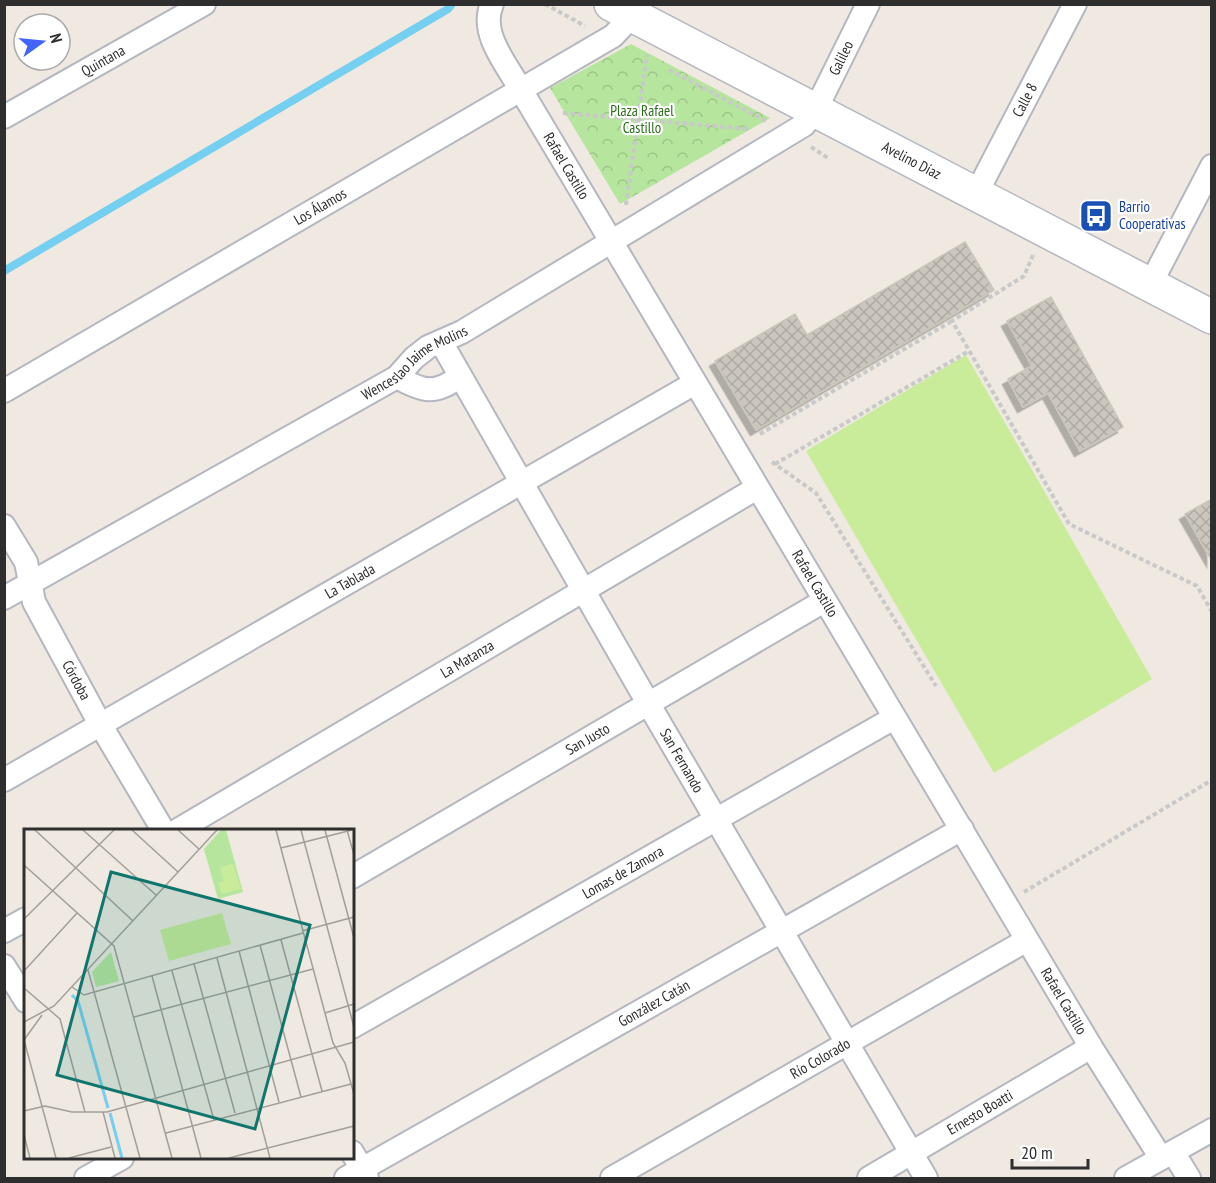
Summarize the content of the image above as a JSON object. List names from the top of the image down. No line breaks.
{"streets":{"street":["Galileo","Quintana","Calle 8","Avelino Díaz","Rafael Castillo","Los Álamos","Wenceslao Jaime Molins","La Tablada","La Matanza","Córdoba","San Justo","San Fernando","Lomas de Zamora","González Catán","Río Colorado","Ernesto Boatti"]},"crossings":[["Galileo","Avelino Díaz"],["Galileo","Wenceslao Jaime Molins"],["Calle 8","Avelino Díaz"],["Avelino Díaz","Los Álamos"],["Avelino Díaz","Wenceslao Jaime Molins"],["Rafael Castillo","Los Álamos"],["Rafael Castillo","Wenceslao Jaime Molins"],["Rafael Castillo","La Tablada"],["Rafael Castillo","La Matanza"],["Rafael Castillo","San Justo"],["Rafael Castillo","Lomas de Zamora"],["Rafael Castillo","González Catán"],["Rafael Castillo","Río Colorado"],["Rafael Castillo","Ernesto Boatti"],["Wenceslao Jaime Molins","Córdoba"],["Wenceslao Jaime Molins","San Fernando"],["La Tablada","Córdoba"],["La Tablada","San Fernando"],["La Matanza","San Fernando"],["San Justo","San Fernando"],["San Fernando","Lomas de Zamora"],["San Fernando","González Catán"],["San Fernando","Río Colorado"],["San Fernando","Ernesto Boatti"]],"parks":["Plaza Rafael Castillo"],"places":{"bus stop":["Barrio Cooperativas"]},"scale_bar":"20 m","north":"right"}
